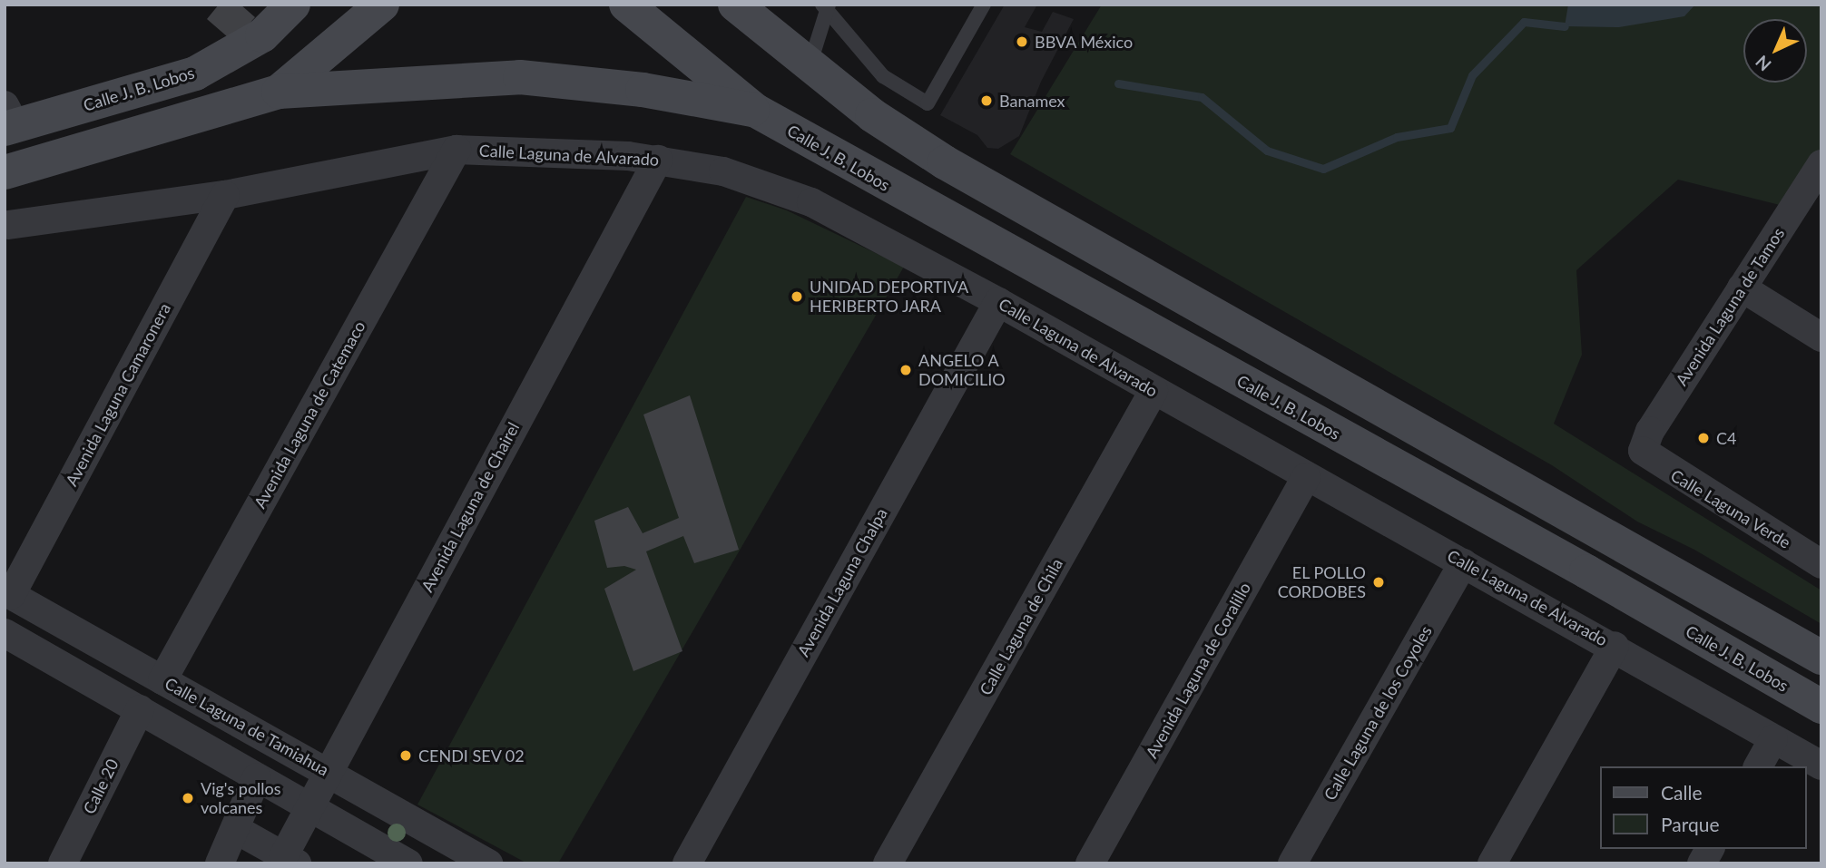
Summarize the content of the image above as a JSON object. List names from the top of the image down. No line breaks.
{"streets":{"main road":["Calle J. B. Lobos"],"street":["Calle Laguna de Alvarado","Avenida Laguna de Tamos","Avenida Laguna Camaronera","Avenida Laguna de Catemaco","Avenida Laguna de Chairel","Calle Laguna Verde","Avenida Laguna Chalpa","Calle Laguna de Chila","Avenida Laguna de Coralillo","Calle Laguna de los Coyoles","Calle Laguna de Tamiahua","Calle 20"]},"crossings":[["Calle Laguna de Alvarado","Avenida Laguna Camaronera"],["Calle Laguna de Alvarado","Avenida Laguna de Catemaco"],["Calle Laguna de Alvarado","Avenida Laguna de Chairel"],["Calle Laguna de Alvarado","Avenida Laguna Chalpa"],["Calle Laguna de Alvarado","Calle Laguna de Chila"],["Calle Laguna de Alvarado","Avenida Laguna de Coralillo"],["Calle Laguna de Alvarado","Calle Laguna de los Coyoles"],["Avenida Laguna de Tamos","Calle Laguna Verde"],["Avenida Laguna Camaronera","Calle Laguna de Tamiahua"],["Avenida Laguna de Catemaco","Calle Laguna de Tamiahua"],["Avenida Laguna de Chairel","Calle Laguna de Tamiahua"]],"places":["BBVA México","Banamex","UNIDAD DEPORTIVA HERIBERTO JARA","ANGELO A DOMICILIO","C4","EL POLLO CORDOBES","CENDI SEV 02","Vig's pollos volcanes"],"legend":["Calle","Parque"],"north":"bottom left"}
